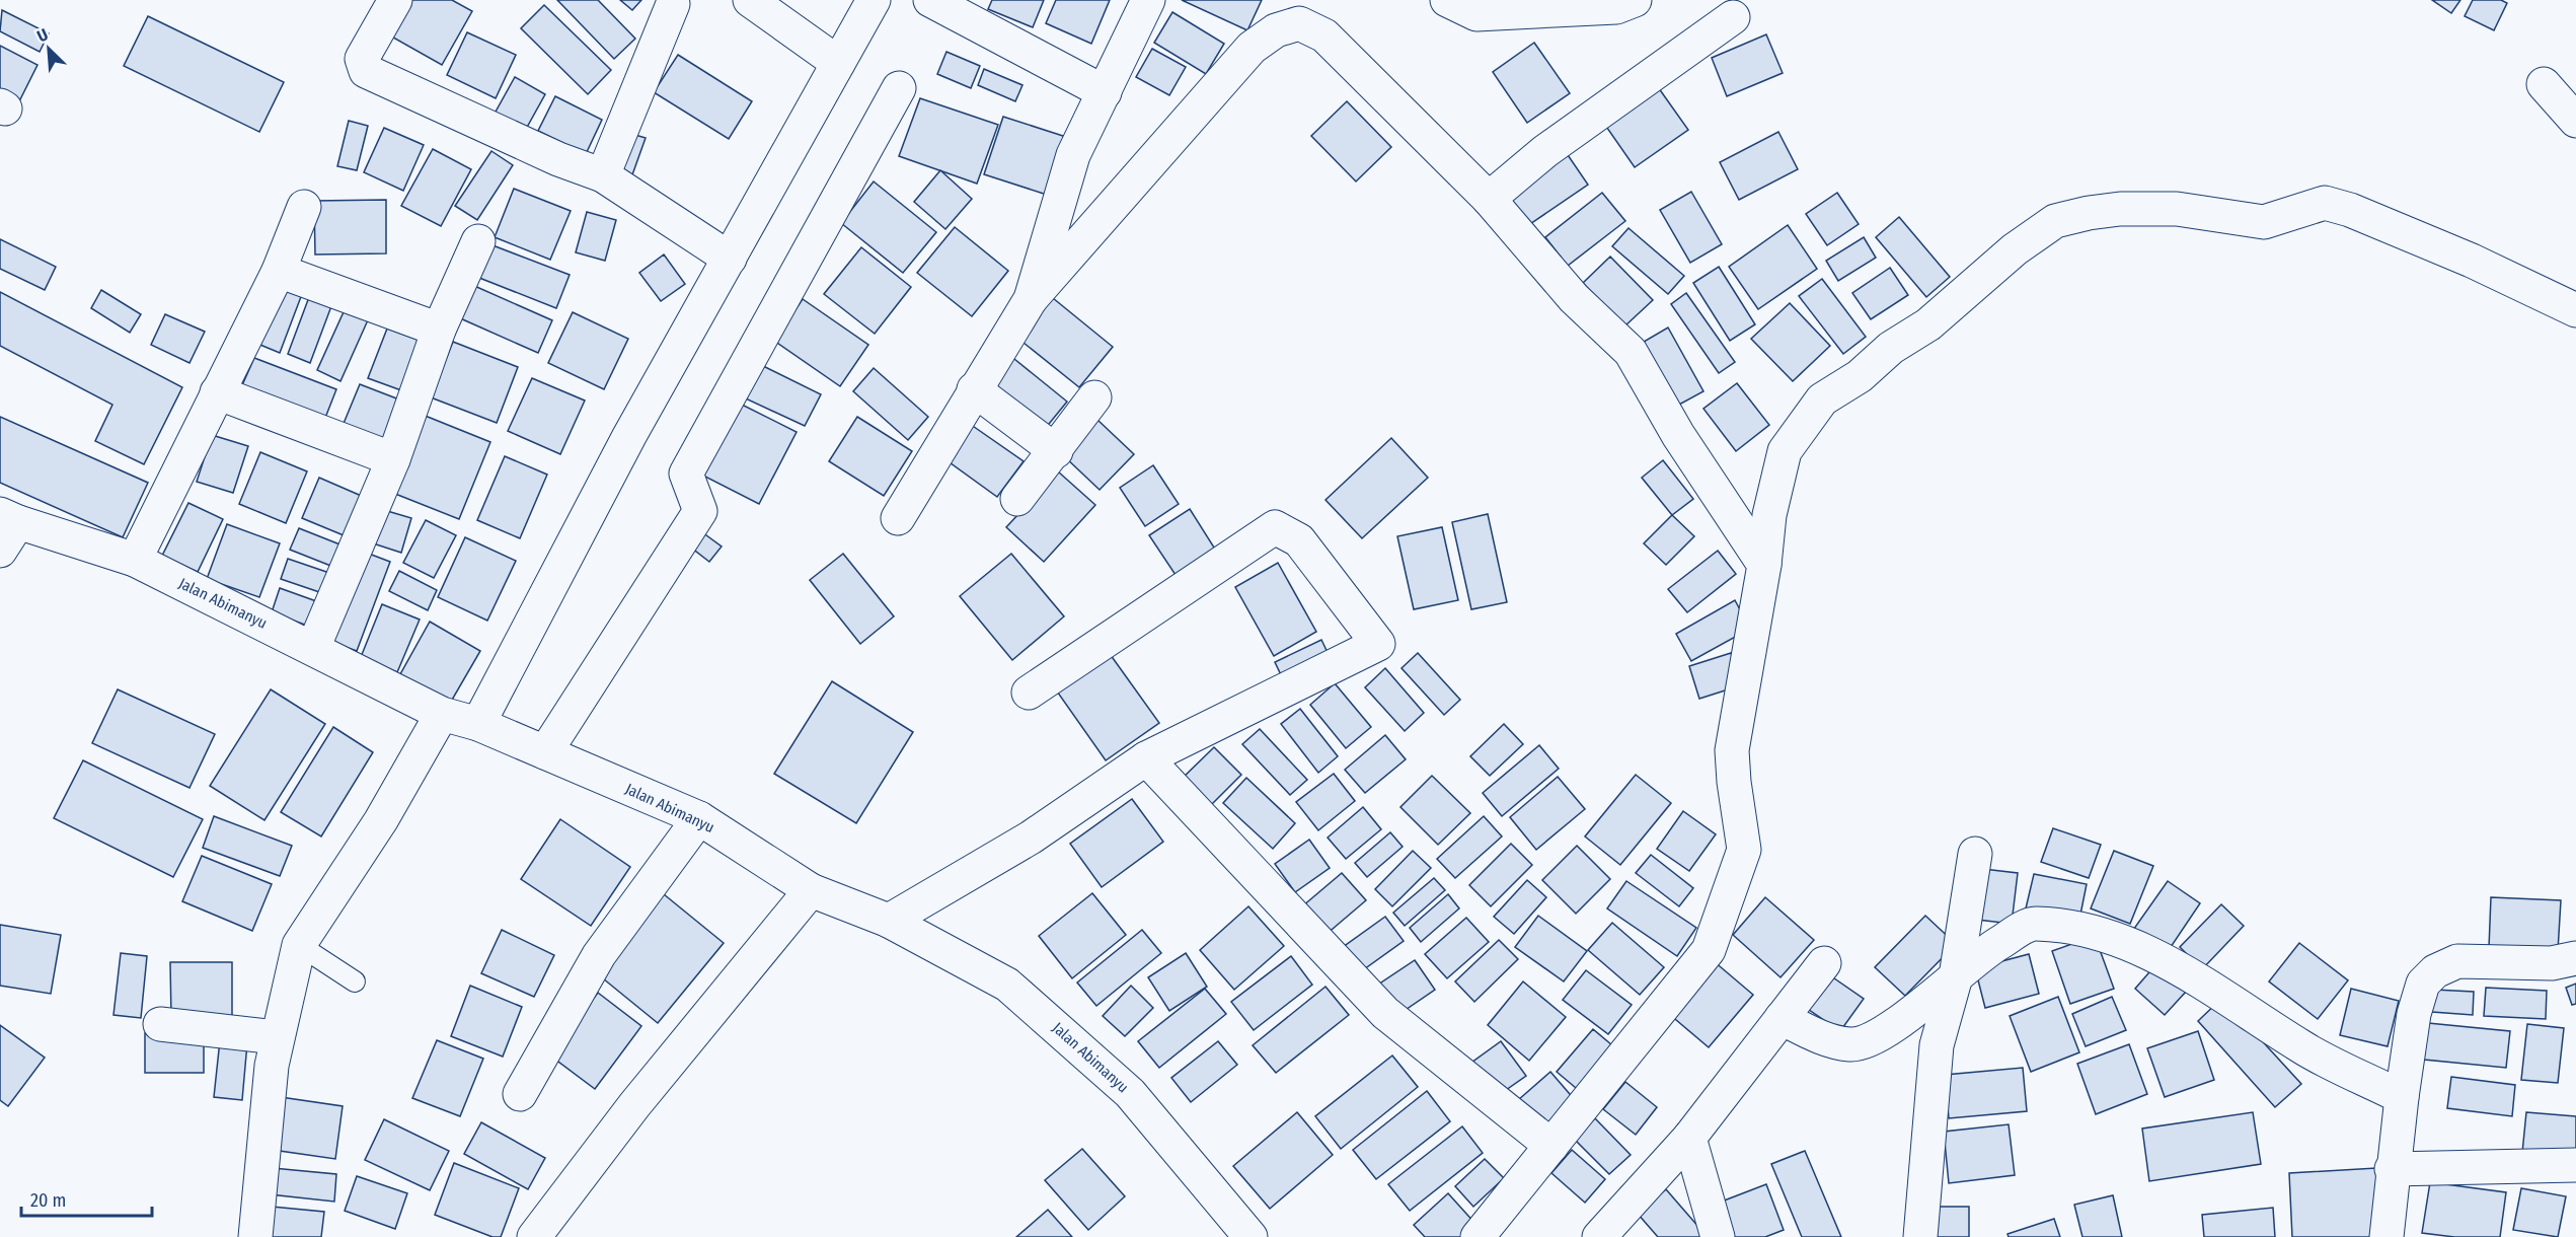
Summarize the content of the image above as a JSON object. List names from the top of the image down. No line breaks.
{"streets":{"street":["Jalan Abimanyu"]},"scale_bar":"20 m","north":"top left"}
